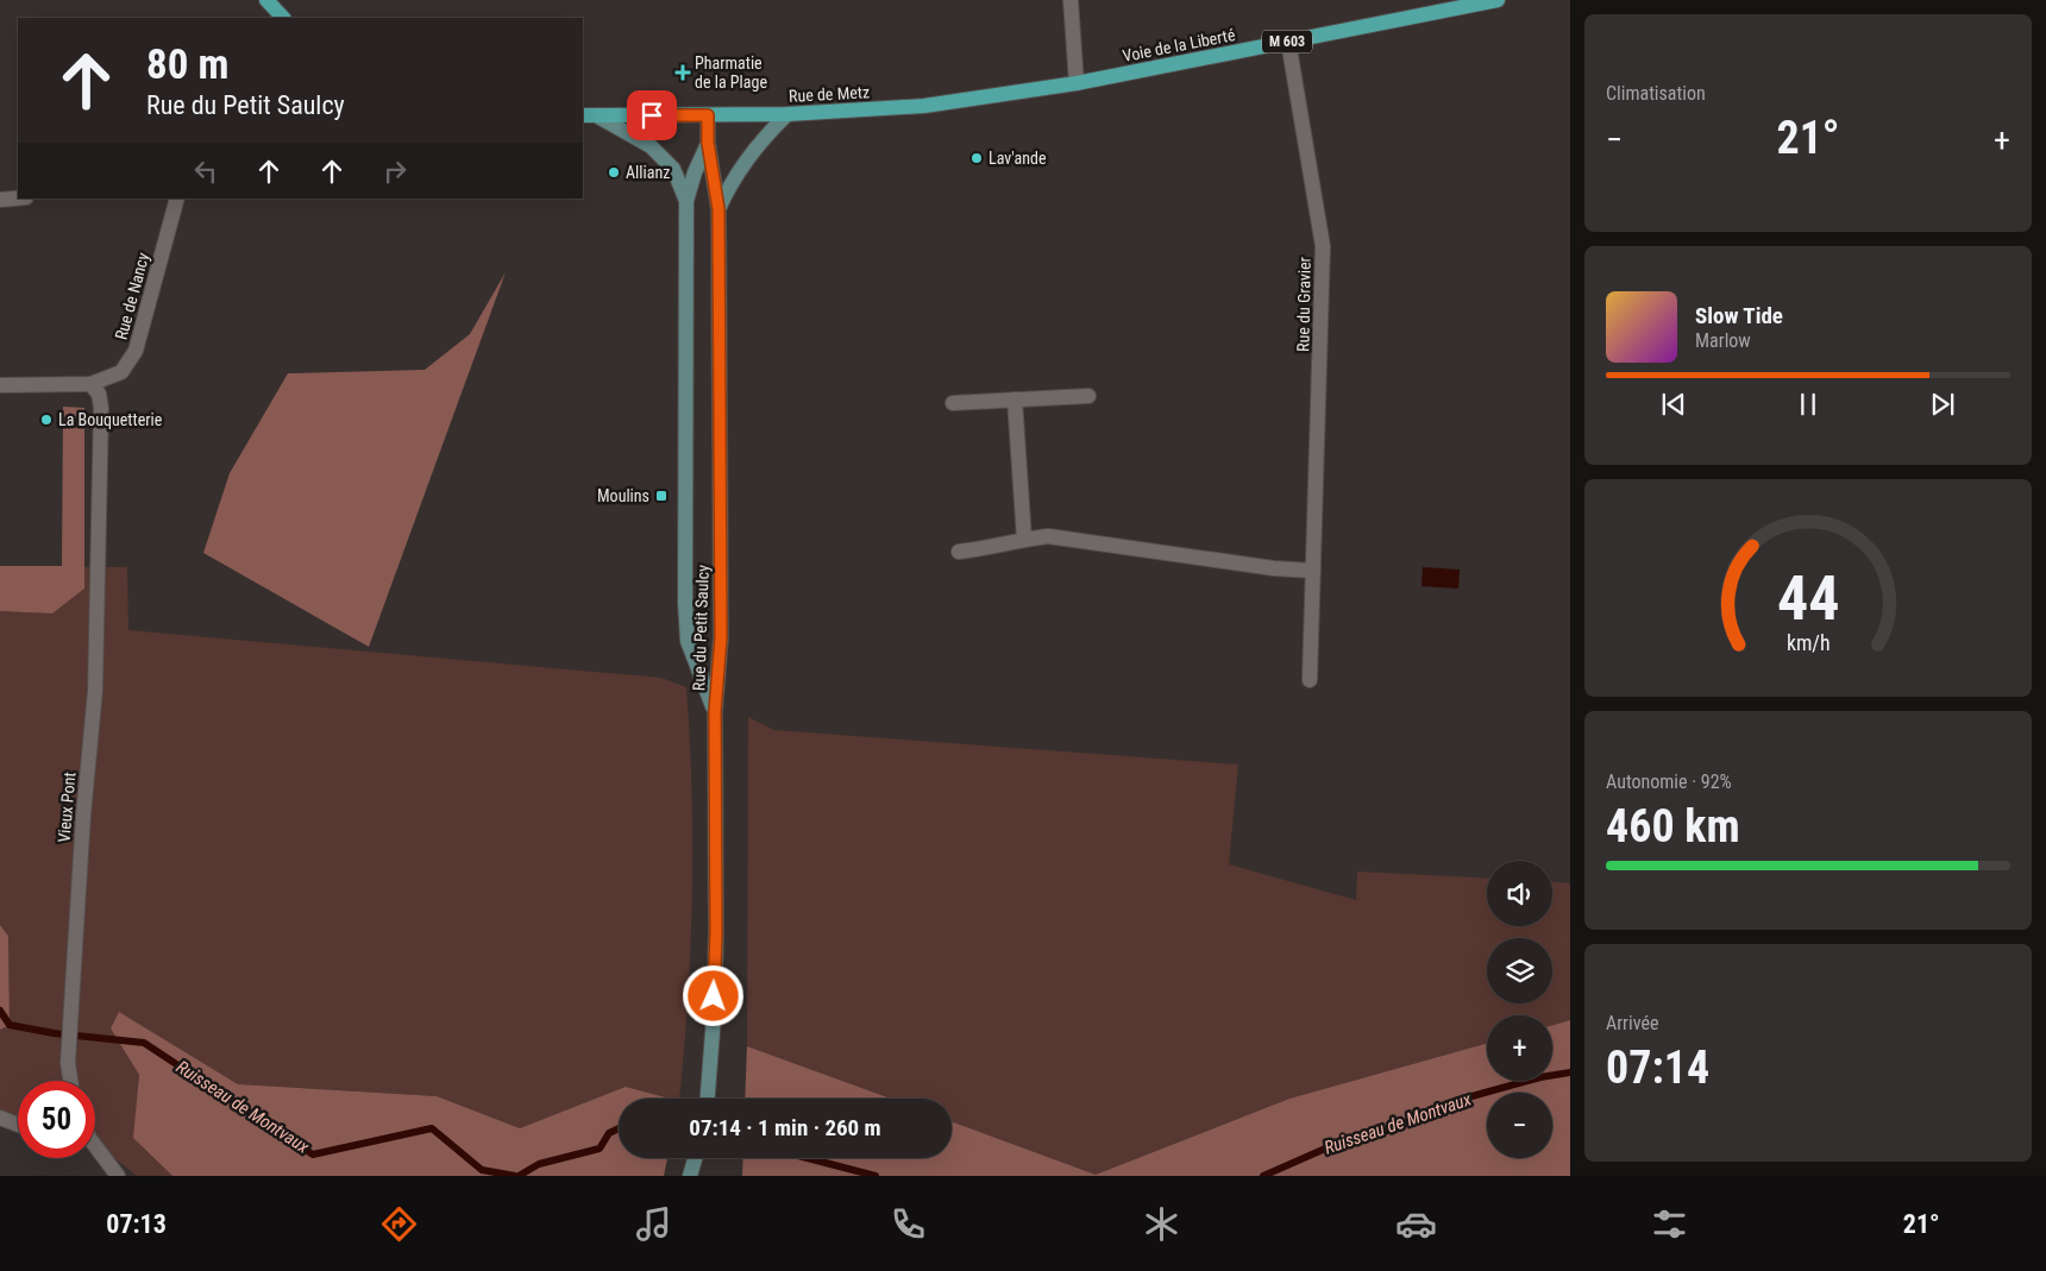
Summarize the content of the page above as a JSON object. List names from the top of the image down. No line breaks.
{"streets":{"main road":["M 603","Voie de la Liberté","Rue de Metz","Rue du Petit Saulcy"],"street":["Rue de Nancy","Rue du Gravier","Vieux Pont"]},"crossings":[["Voie de la Liberté","Rue de Metz"],["Voie de la Liberté","Rue du Gravier"],["Rue de Metz","Rue du Petit Saulcy"],["Rue de Nancy","Vieux Pont"]],"water":["Ruisseau de Montvaux"],"places":{"health":["Pharmatie de la Plage"],"other":["Lav'ande","Allianz","La Bouquetterie"],"transit":["Moulins"]},"page":{"tile":["Climatisation",["Autonomie · 92%","460 km"],["Arrivée","07:14"]],"turn":["80 m","Rue du Petit Saulcy"],"heat":["−","21°","+"],"song":["Slow Tide","Marlow"],"map_buttons":["+","−"],"limit":"50","trip":"07:14 · 1 min · 260 m","tabs":["07:13","21°"],"gauge":["44","km/h"]}}
